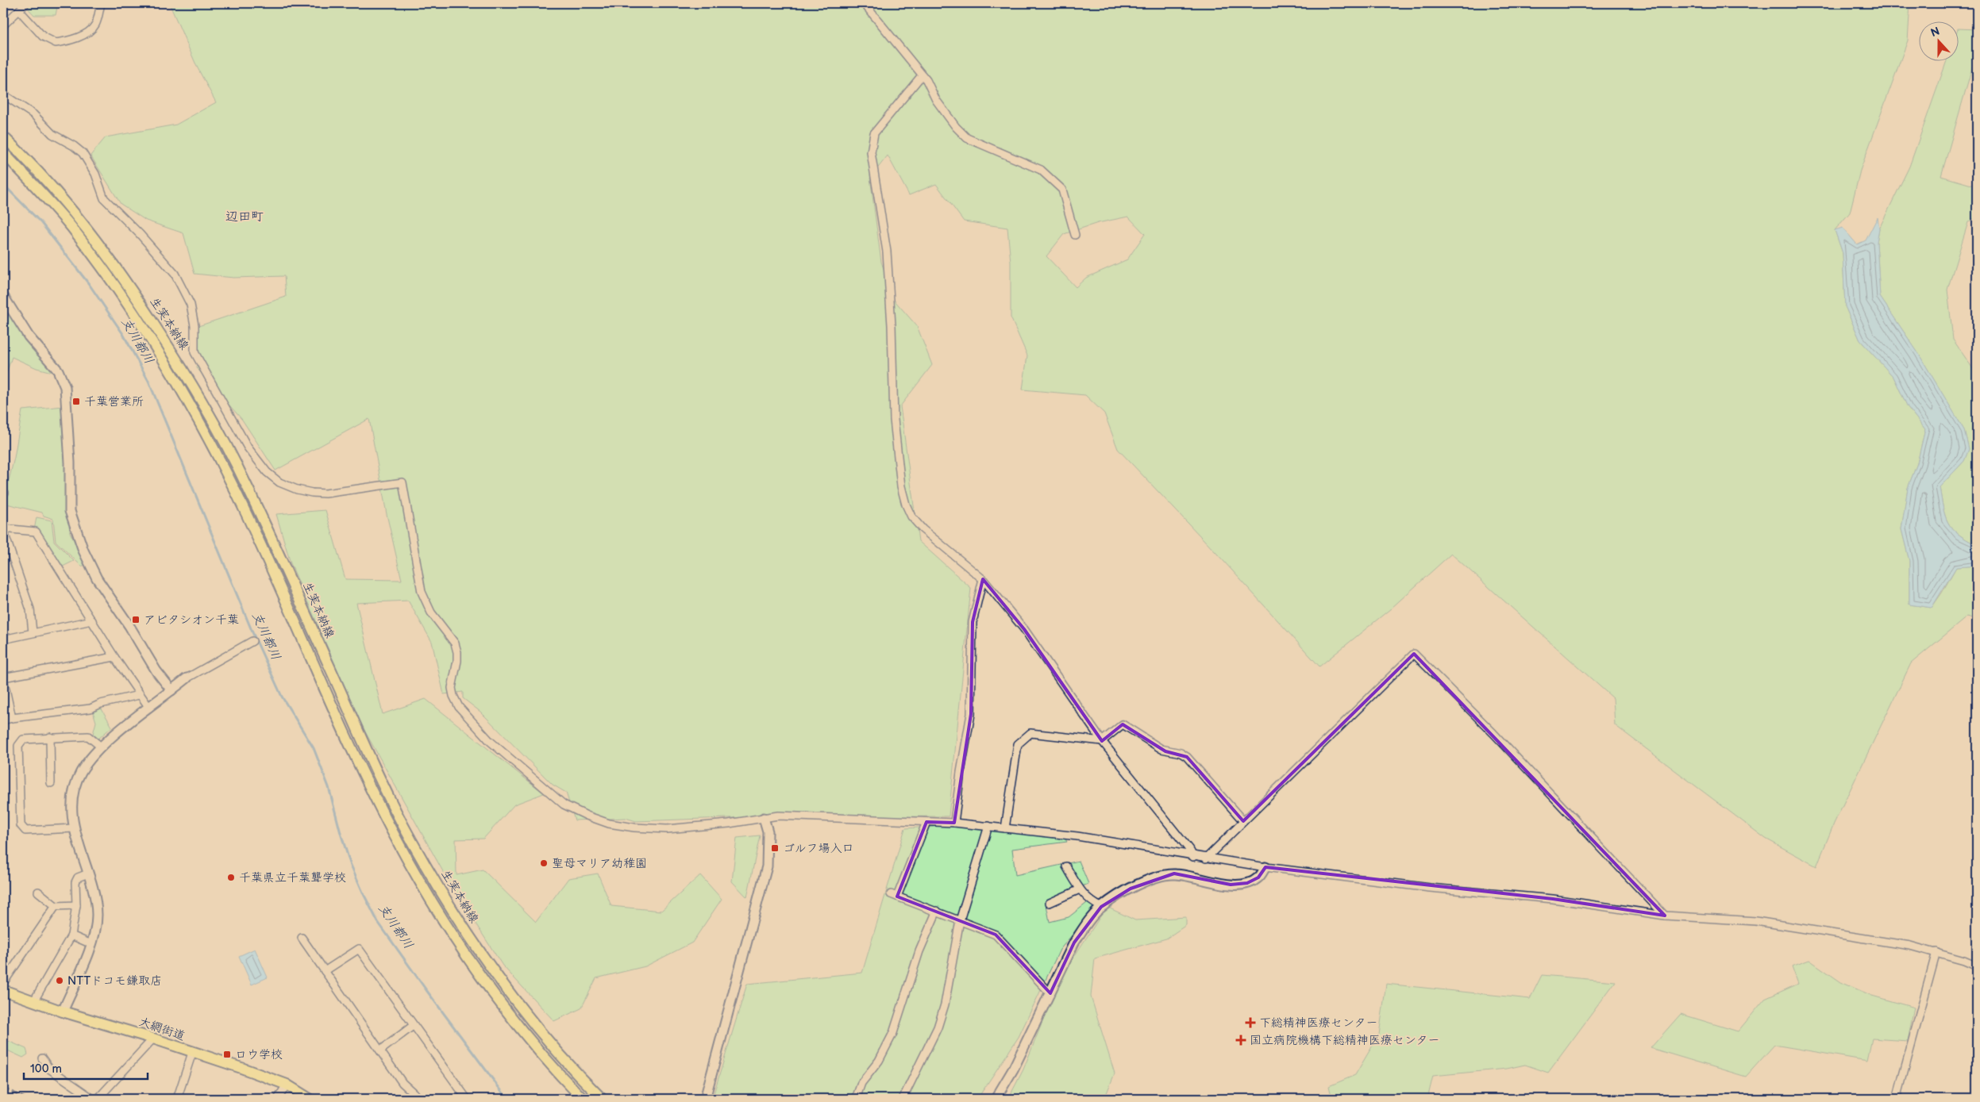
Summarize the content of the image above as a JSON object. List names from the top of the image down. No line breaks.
{"streets":{"main road":["生実本納線","大網街道"]},"districts":["辺田町"],"water":["支川都川"],"places":{"transit":["千葉営業所","アビタシオン千葉","ゴルフ場入口","ロウ学校"],"other":["聖母マリア幼稚園","千葉県立千葉聾学校","NTTドコモ鎌取店"],"health":["下総精神医療センター","国立病院機構下総精神医療センター"]},"scale_bar":"100 m","north":"top"}
